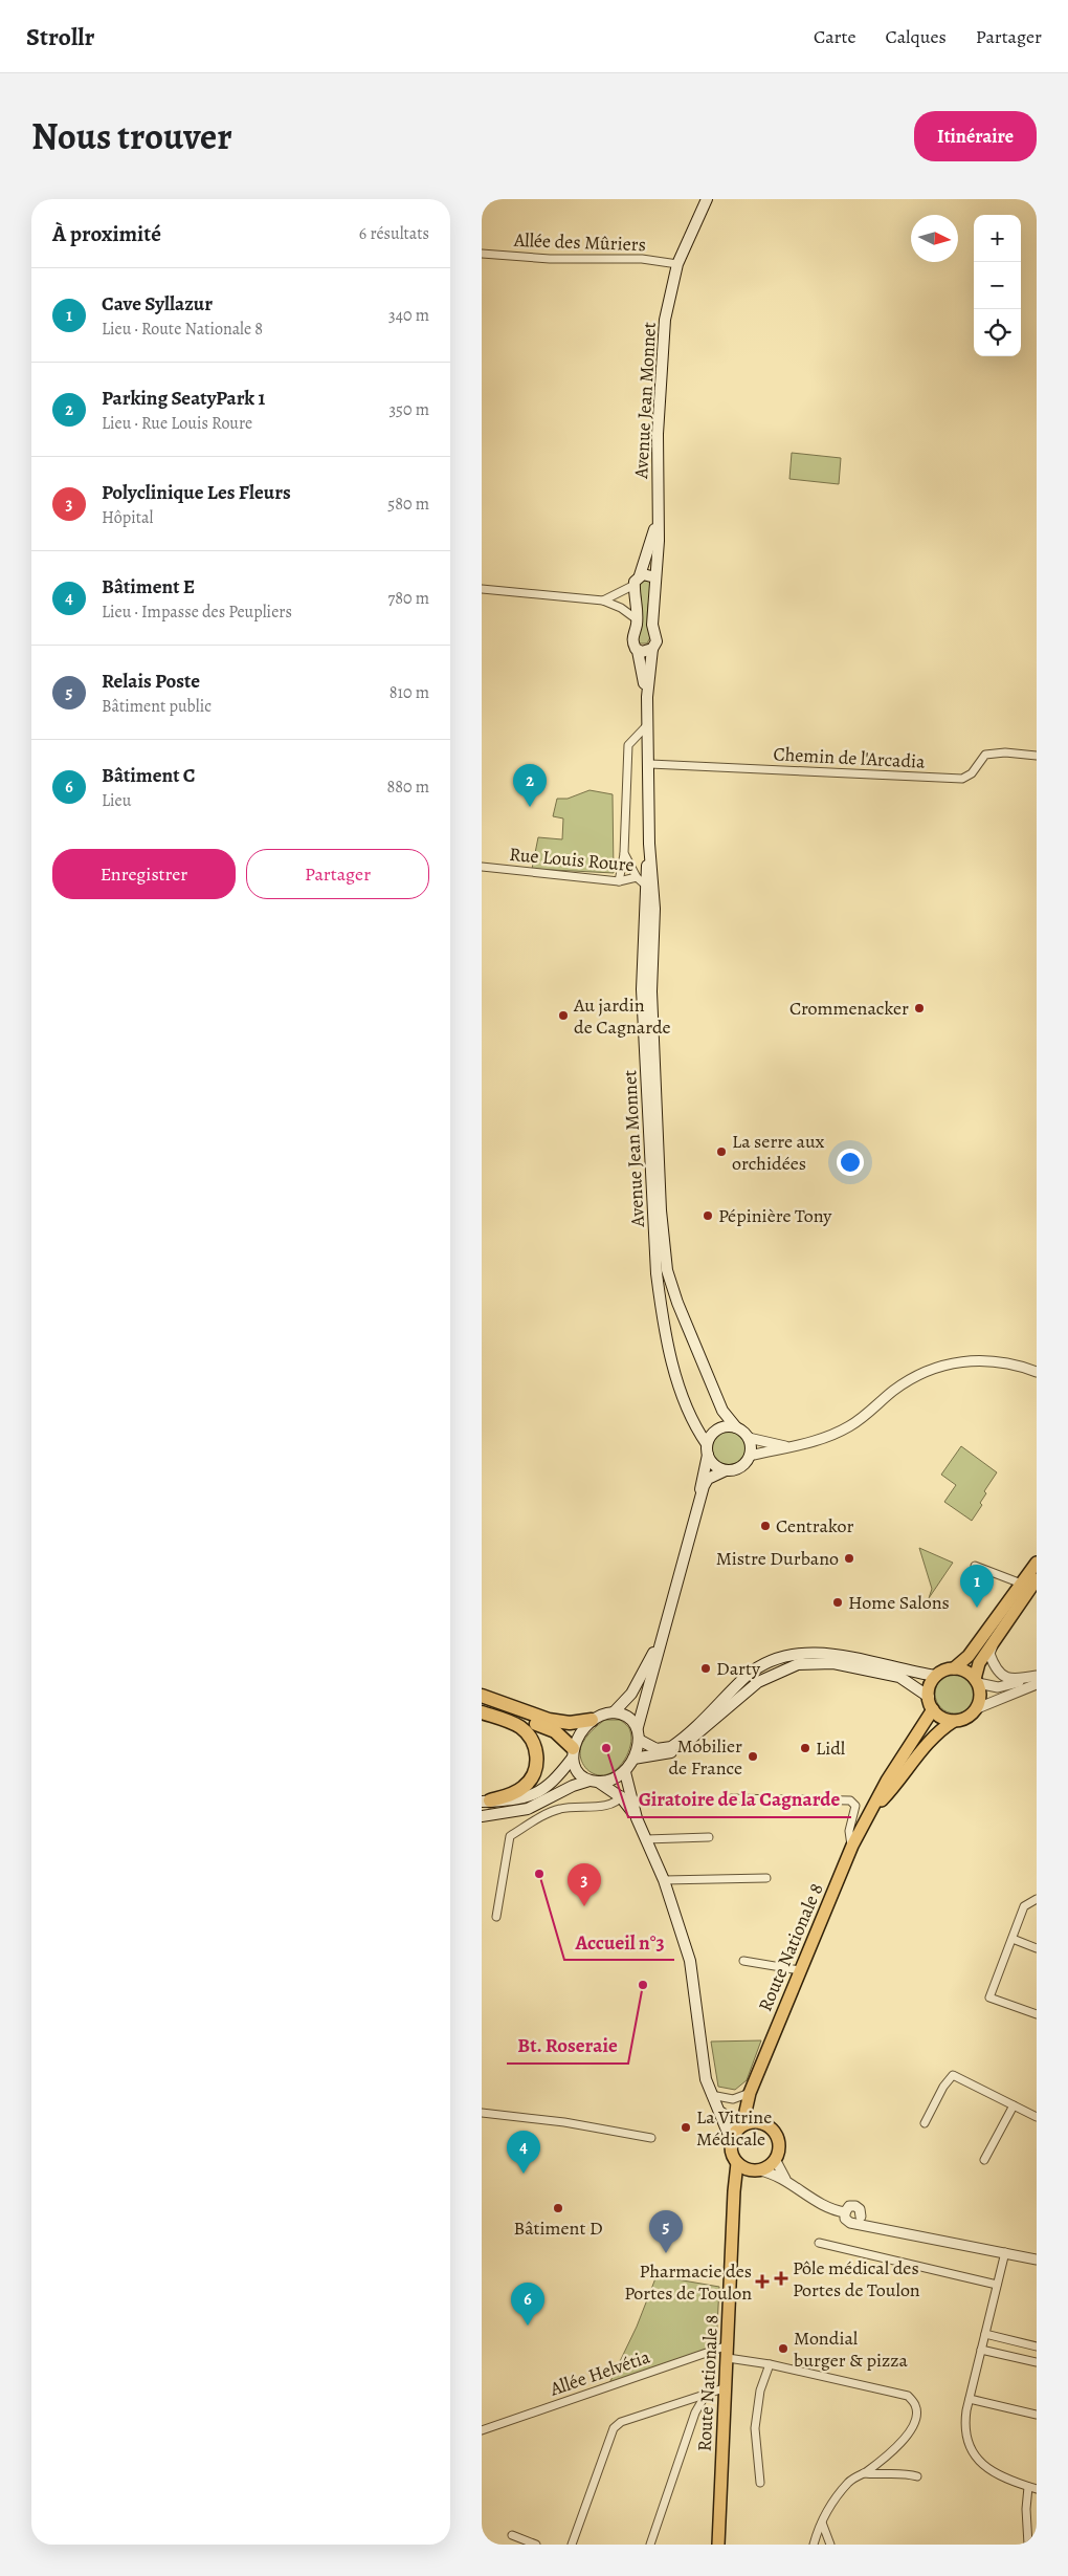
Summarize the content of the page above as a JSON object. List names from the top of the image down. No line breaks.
{"streets":{"main road":["Avenue Jean Monnet","Route Nationale 8"],"street":["Allée des Mûriers","Chemin de l'Arcadia","Rue Louis Roure","Allée Helvétia"]},"crossings":[["Allée des Mûriers","Avenue Jean Monnet"],["Avenue Jean Monnet","Chemin de l'Arcadia"],["Avenue Jean Monnet","Rue Louis Roure"],["Route Nationale 8","Allée Helvétia"]],"places":{"other":["Crommenacker","Au jardin de Cagnarde","La serre aux orchidées","Pépinière Tony","Centrakor","Mistre Durbano","Home Salons","Darty","Giratoire de la Cagnarde","Lidl","Mobilier de France","Accueil n°3","Bt. Roseraie","La Vitrine Médicale","Bâtiment D","Mondial burger & pizza"],"health":["Pôle médical des Portes de Toulon","Pharmacie des Portes de Toulon"]},"north":"right","page":{"header":"Strollr","nav":["Carte","Calques","Partager"],"title":"Nous trouver","buttons":["Itinéraire",["Enregistrer","Partager"]],"heading":["À proximité","6 résultats"],"map_buttons":["+","−"],"list":[{"mark":"1","name":"Cave Syllazur","note":"Lieu · Route Nationale 8","value":"340 m"},{"mark":"2","name":"Parking SeatyPark 1","note":"Lieu · Rue Louis Roure","value":"350 m"},{"mark":"3","name":"Polyclinique Les Fleurs","note":"Hôpital","value":"580 m"},{"mark":"4","name":"Bâtiment E","note":"Lieu · Impasse des Peupliers","value":"780 m"},{"mark":"5","name":"Relais Poste","note":"Bâtiment public","value":"810 m"},{"mark":"6","name":"Bâtiment C","note":"Lieu","value":"880 m"}],"pins":["2","1","3","4","5","6"]}}
